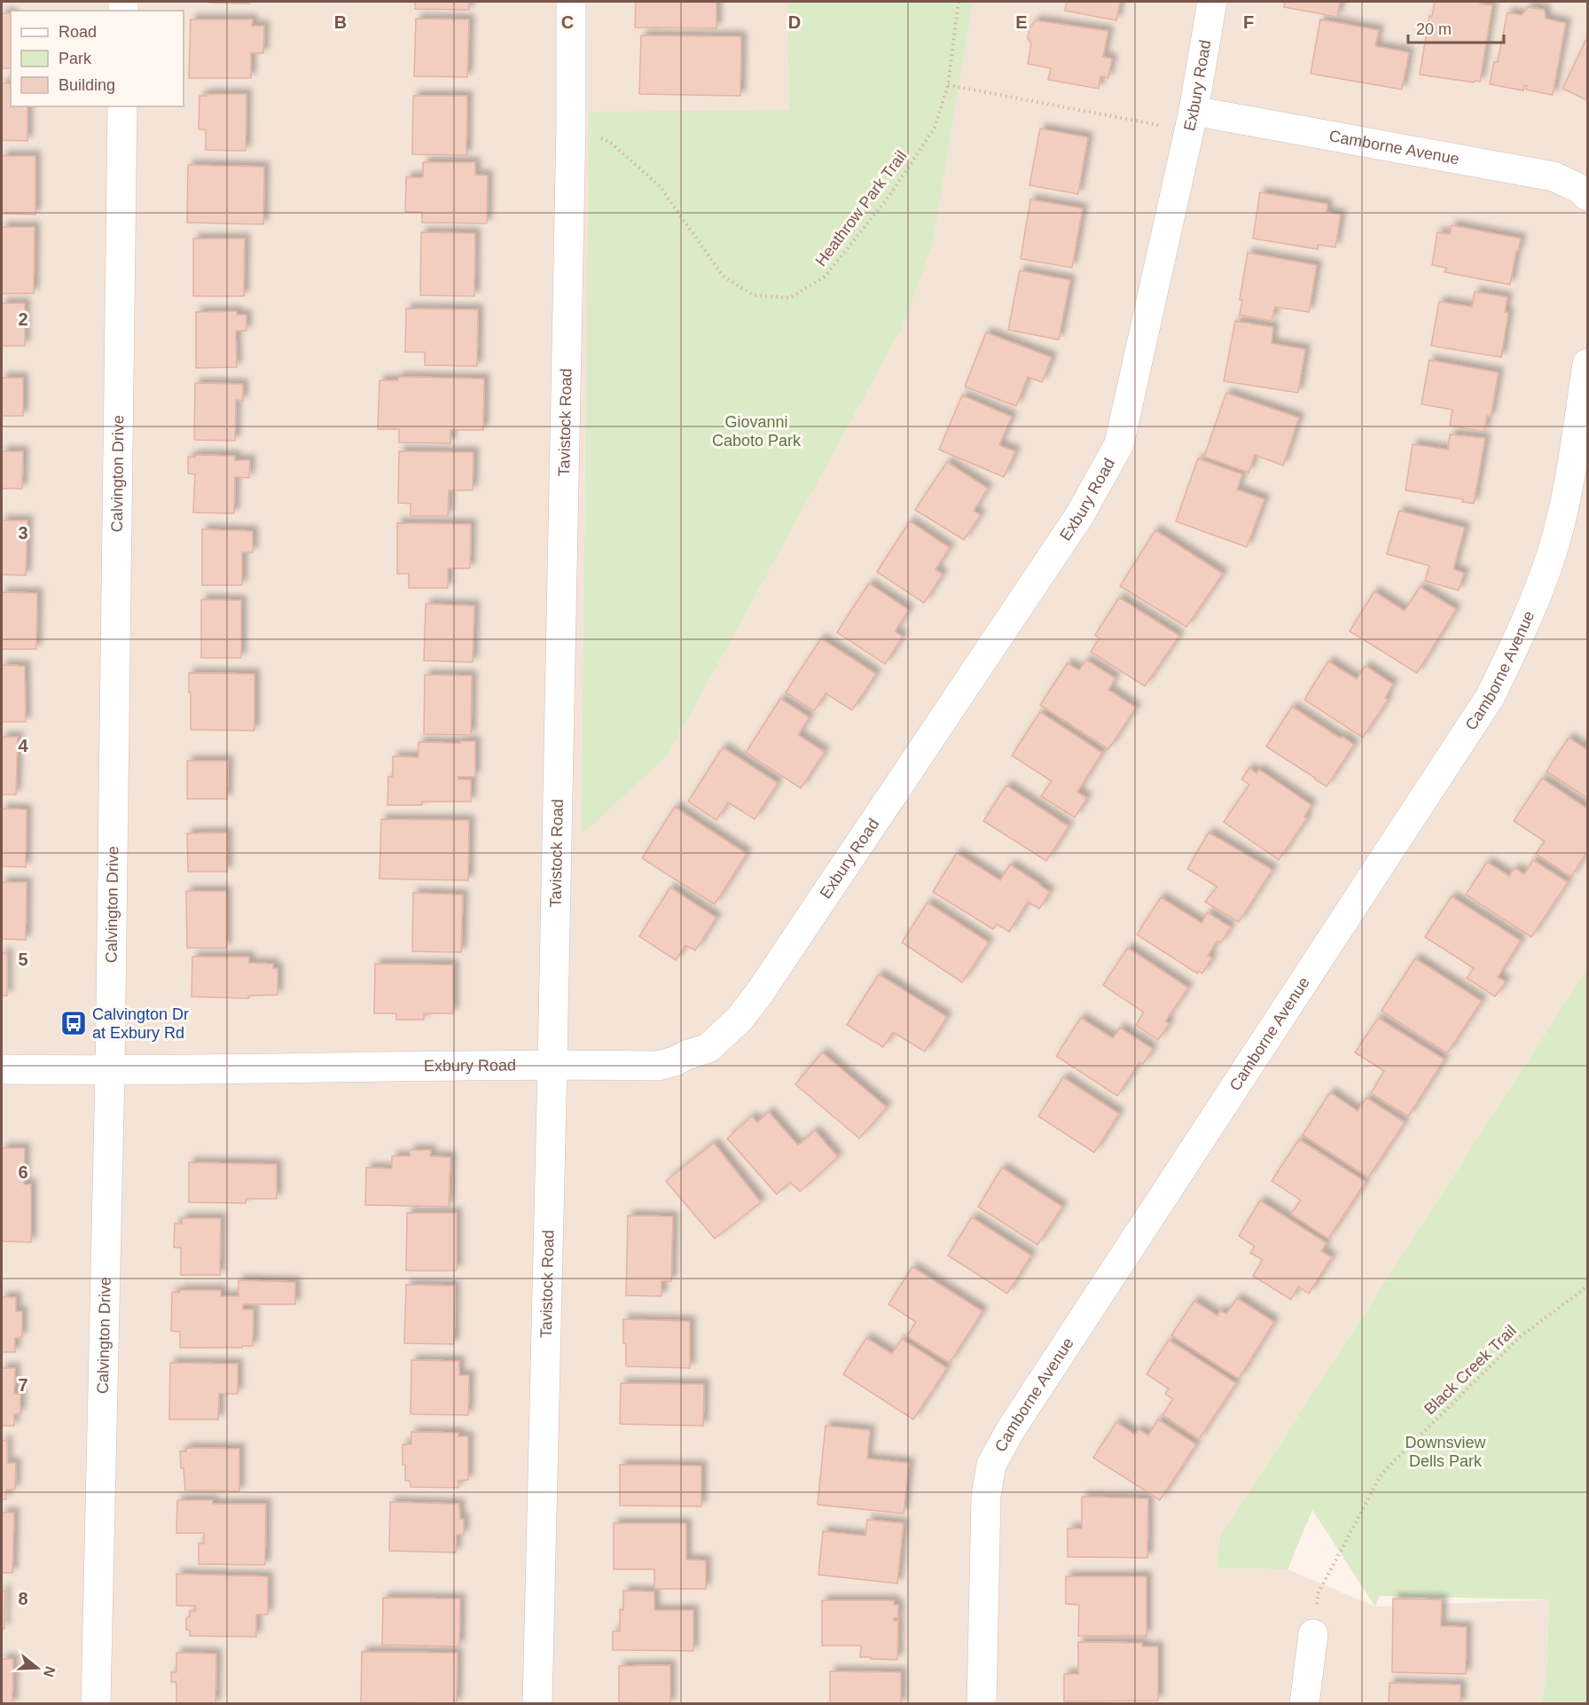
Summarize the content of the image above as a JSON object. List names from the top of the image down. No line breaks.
{"streets":{"street":["Exbury Road","Camborne Avenue","Tavistock Road","Calvington Drive"],"path":["Heathrow Park Trail","Black Creek Trail"]},"crossings":[["Exbury Road","Camborne Avenue"],["Exbury Road","Tavistock Road"],["Exbury Road","Calvington Drive"],["Heathrow Park Trail","Tavistock Road"]],"parks":["Giovanni Caboto Park","Downsview Dells Park"],"places":{"bus stop":["Calvington Dr at Exbury Rd"]},"legend":["Road","Park","Building"],"scale_bar":"20 m","north":"right","grid":{"columns":["B","C","D","E","F"],"rows":["2","3","4","5","6","7","8"]}}
